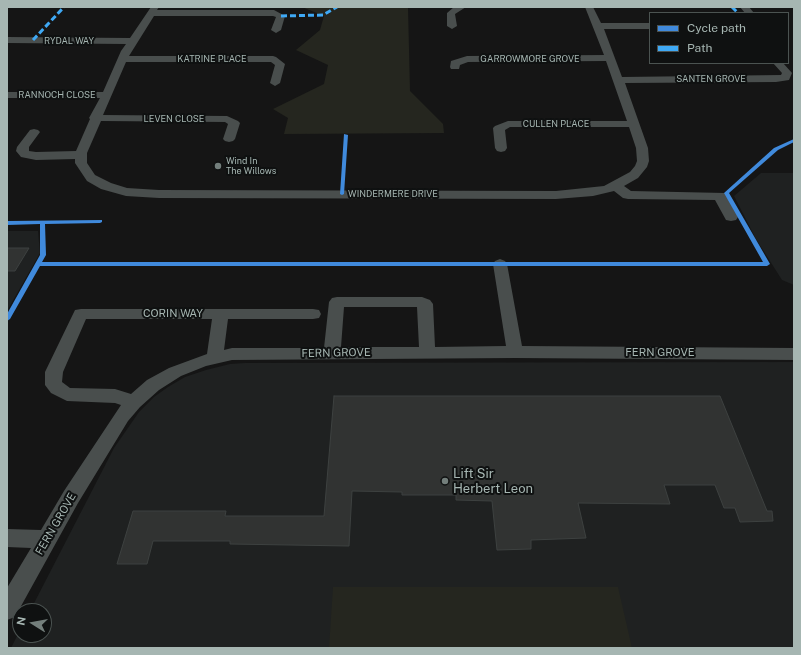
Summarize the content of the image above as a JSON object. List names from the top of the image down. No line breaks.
{"streets":{"street":["RYDAL WAY","KATRINE PLACE","GARROWMORE GROVE","SANTEN GROVE","RANNOCH CLOSE","LEVEN CLOSE","CULLEN PLACE","WINDERMERE DRIVE","CORIN WAY","FERN GROVE"]},"crossings":[["GARROWMORE GROVE","WINDERMERE DRIVE"],["SANTEN GROVE","WINDERMERE DRIVE"],["CULLEN PLACE","WINDERMERE DRIVE"],["CORIN WAY","FERN GROVE"]],"places":["Wind In The Willows","Lift Sir Herbert Leon"],"legend":["Cycle path","Path"],"north":"left"}
